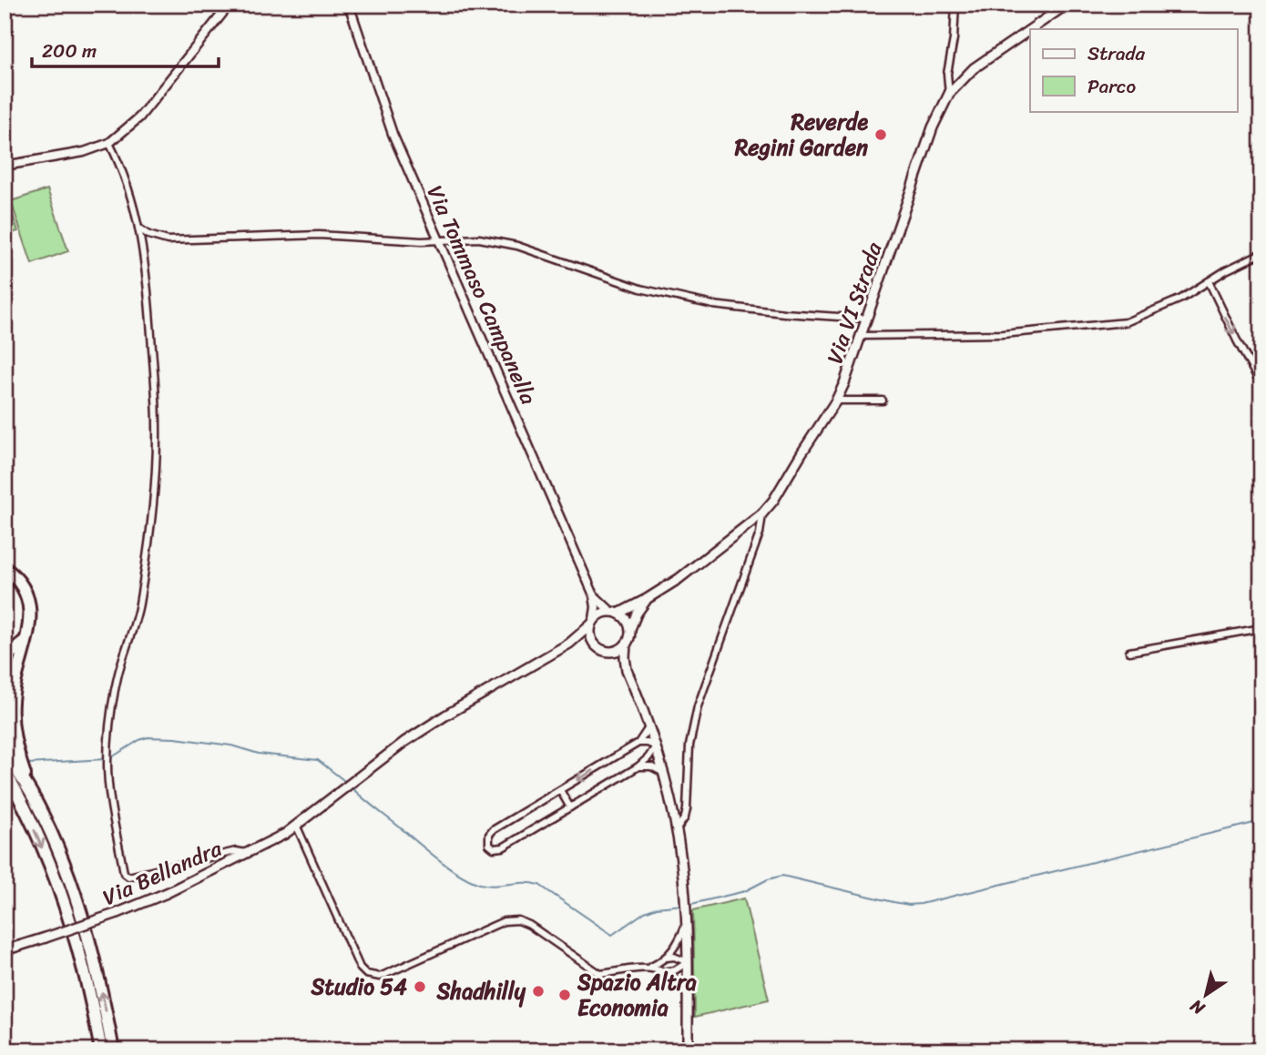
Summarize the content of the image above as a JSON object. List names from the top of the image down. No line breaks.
{"streets":{"main road":["Via VI Strada","Via Bellandra"],"street":["Via Tommaso Campanella"]},"crossings":[["Via Tommaso Campanella","Via VI Strada"]],"places":["Reverde Regini Garden","Studio 54","Shadhilly","Spazio Altra Economia"],"legend":["Strada","Parco"],"scale_bar":"200 m","north":"bottom left"}
